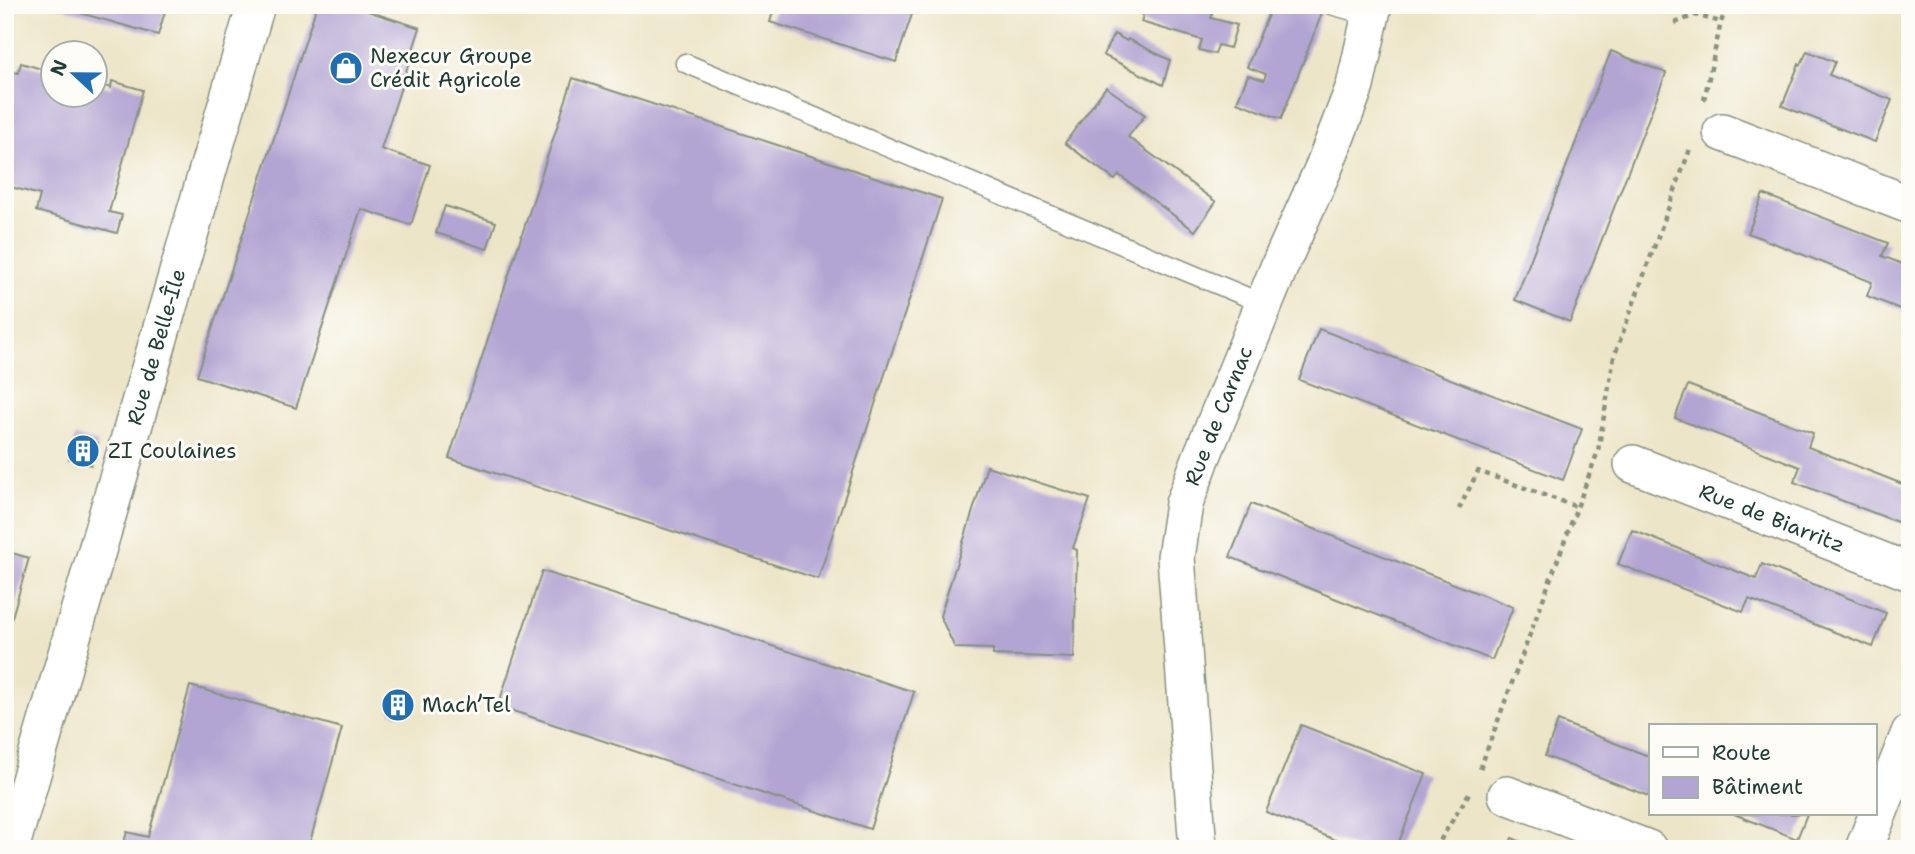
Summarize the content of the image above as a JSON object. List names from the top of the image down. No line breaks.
{"streets":{"street":["Rue de Belle-Île","Rue de Carnac","Rue de Biarritz"]},"places":{"shop":["Nexecur Groupe Crédit Agricole"],"building":["ZI Coulaines","Mach’Tel"]},"legend":["Route","Bâtiment"],"north":"left"}
